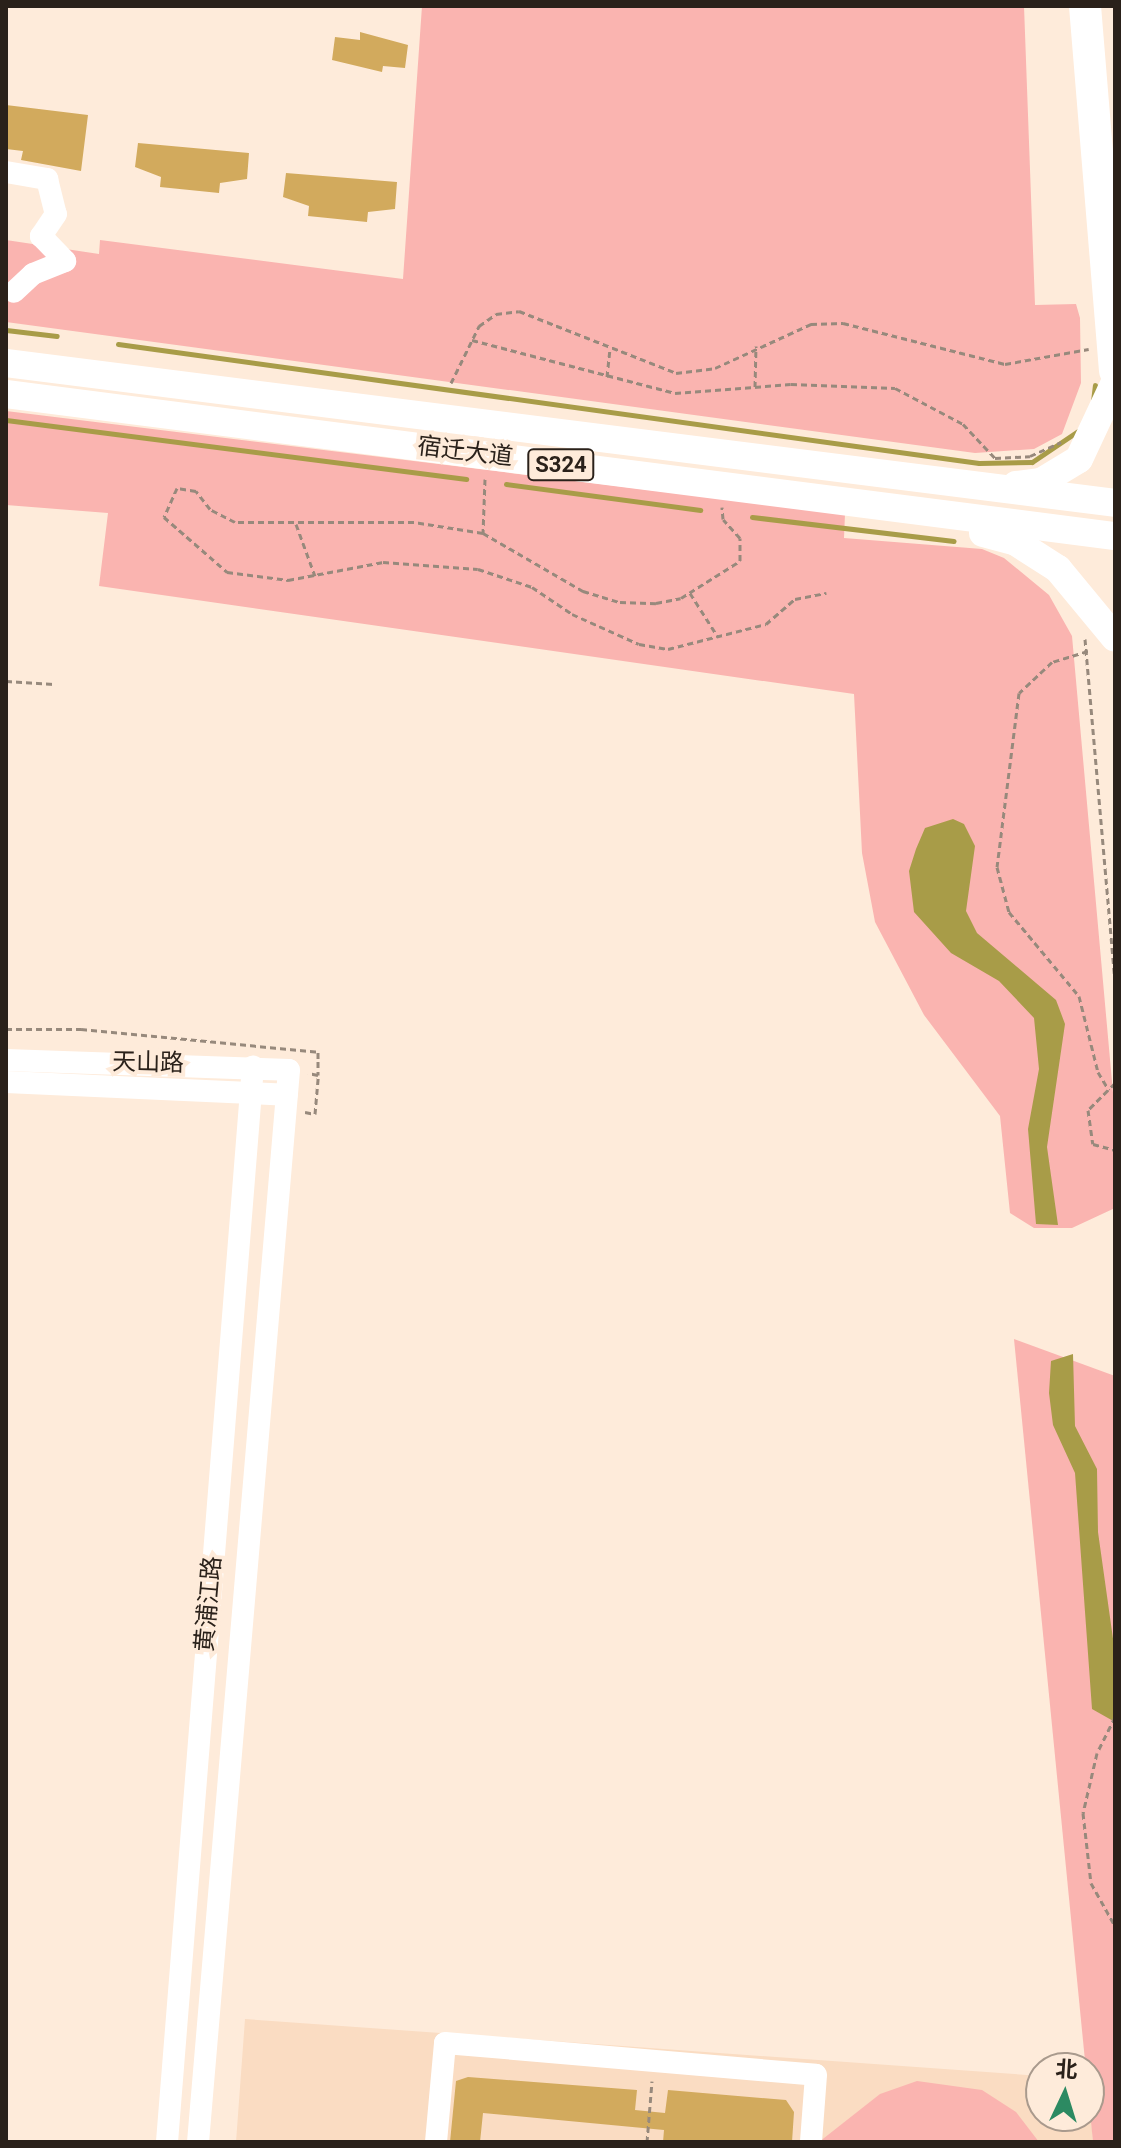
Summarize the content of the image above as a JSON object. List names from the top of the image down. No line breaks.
{"streets":{"main road":["宿迁大道","S324"],"street":["天山路","黄浦江路"]},"crossings":[["天山路","黄浦江路"]],"north":"top"}
